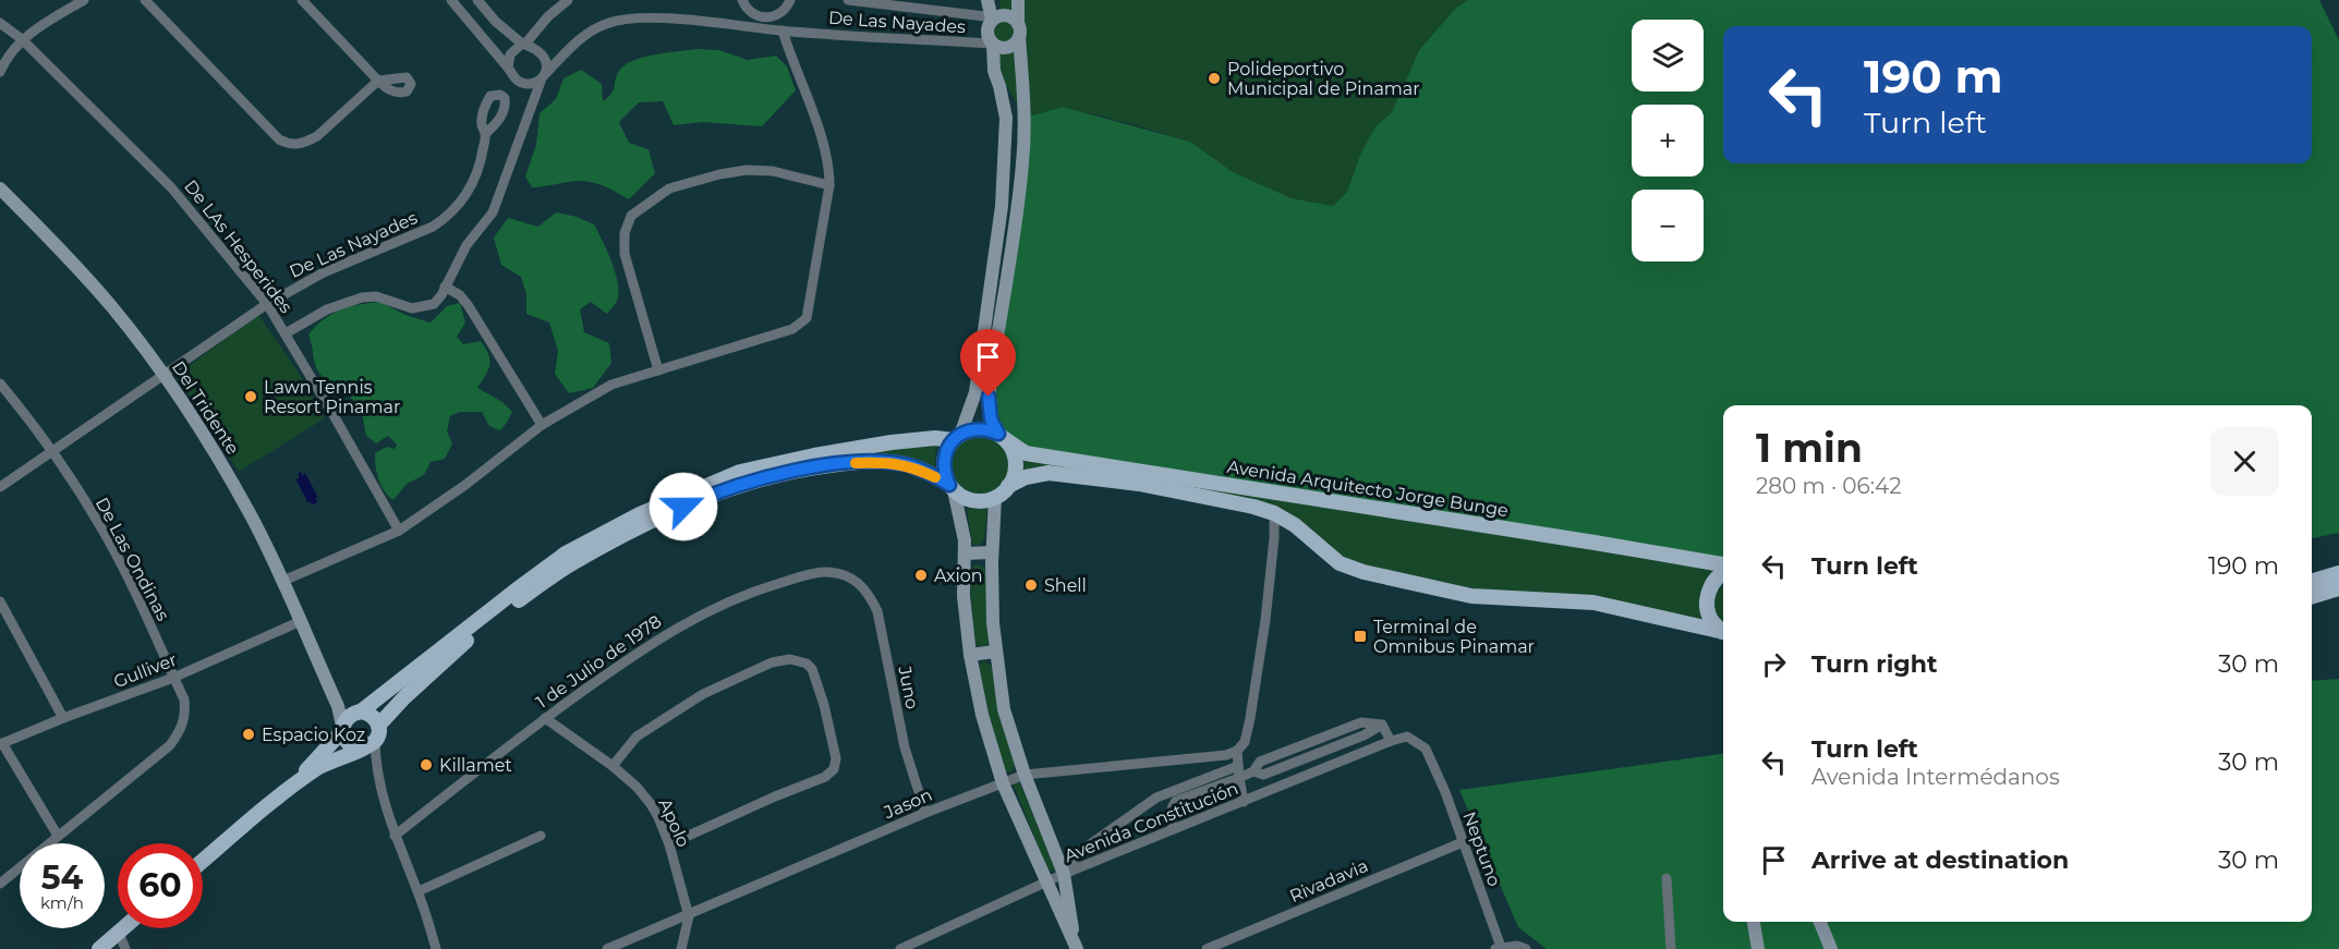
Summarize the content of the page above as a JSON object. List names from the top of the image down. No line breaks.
{"streets":{"main road":["Del Tridente","Avenida Arquitecto Jorge Bunge"],"street":["De Las Nayades","De LAs Hesperides","De Las Ondinas","1 de Julio de 1978","Gulliver","Juno","Jason","Avenida Constitución","Apolo","Neptuno","Rivadavia"]},"crossings":[["De Las Nayades","De LAs Hesperides"],["De Las Nayades","Del Tridente"],["De Las Nayades","De Las Ondinas"],["Del Tridente","Gulliver"],["De Las Ondinas","Gulliver"],["1 de Julio de 1978","Juno"],["1 de Julio de 1978","Apolo"],["Juno","Jason"],["Jason","Apolo"],["Avenida Constitución","Neptuno"],["Neptuno","Rivadavia"]],"places":{"other":["Polideportivo Municipal de Pinamar","Lawn Tennis Resort Pinamar","Axion","Shell","Espacio Koz","Killamet"],"transit":["Terminal de Omnibus Pinamar"]},"page":{"map_buttons":["+","−"],"turn":["190 m","Turn left"],"heading":["1 min","280 m · 06:42"],"list":[{"name":"Turn left","value":"190 m"},{"name":"Turn right","value":"30 m"},{"name":"Turn left","note":"Avenida Intermédanos","value":"30 m"},{"name":"Arrive at destination","value":"30 m"}],"speed":"54 km/h","limit":"60"}}
